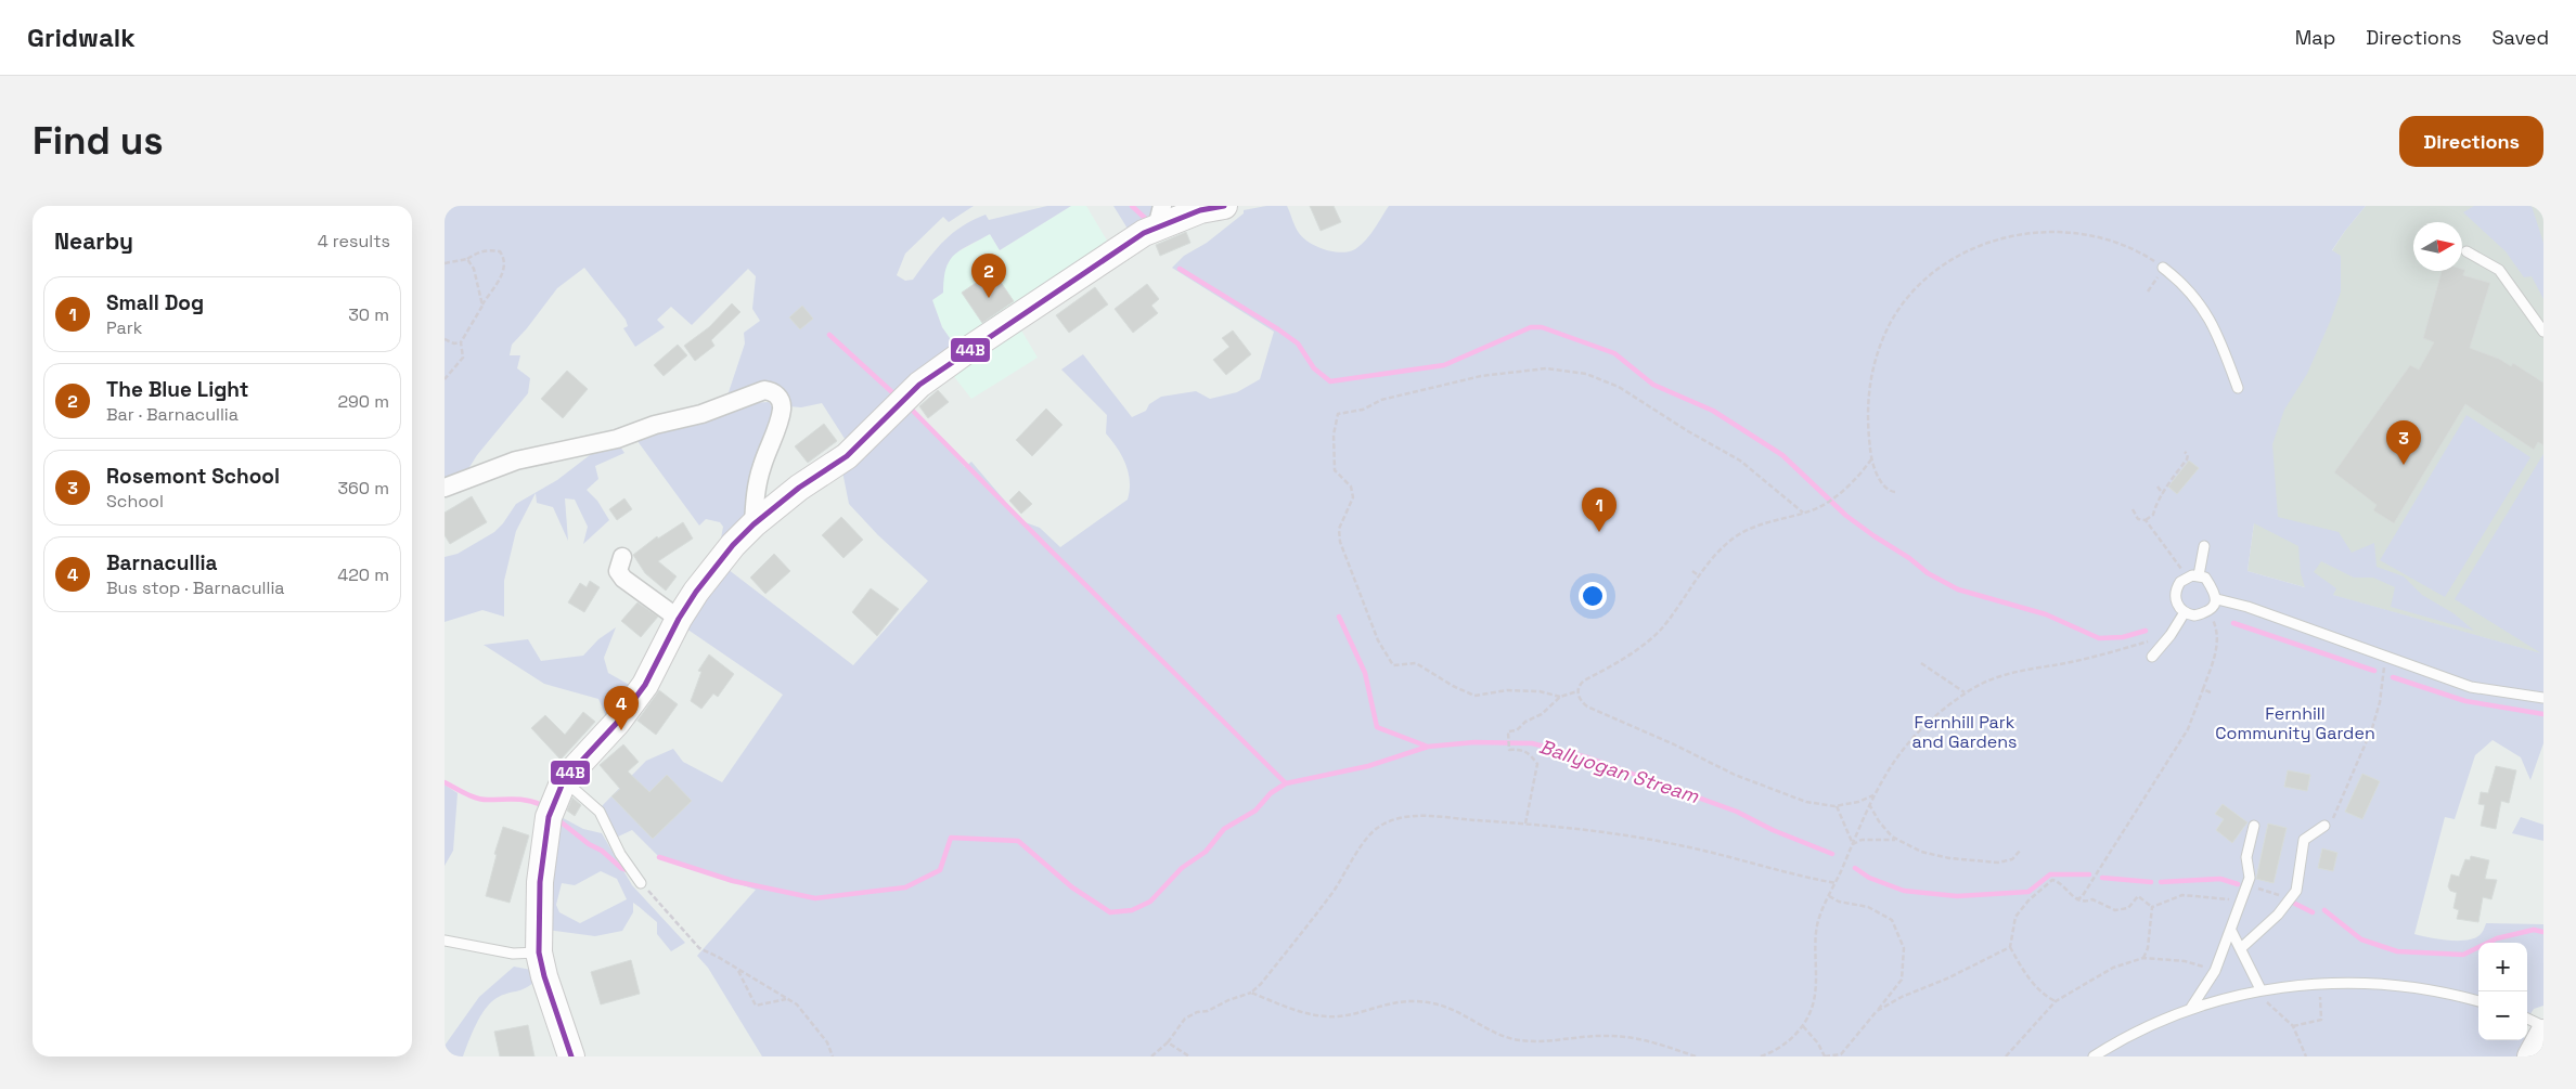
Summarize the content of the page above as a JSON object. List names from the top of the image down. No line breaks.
{"water":["Ballyogan Stream"],"parks":["Fernhill Community Garden","Fernhill Park and Gardens"],"lines":["transit line 44B"],"north":"right","page":{"header":"Gridwalk","nav":["Map","Directions","Saved"],"buttons":"Directions","title":"Find us","heading":["Nearby","4 results"],"pins":["2","3","1","4"],"list":[{"mark":"1","name":"Small Dog","note":"Park","value":"30 m"},{"mark":"2","name":"The Blue Light","note":"Bar · Barnacullia","value":"290 m"},{"mark":"3","name":"Rosemont School","note":"School","value":"360 m"},{"mark":"4","name":"Barnacullia","note":"Bus stop · Barnacullia","value":"420 m"}],"map_buttons":["+","−"]}}
